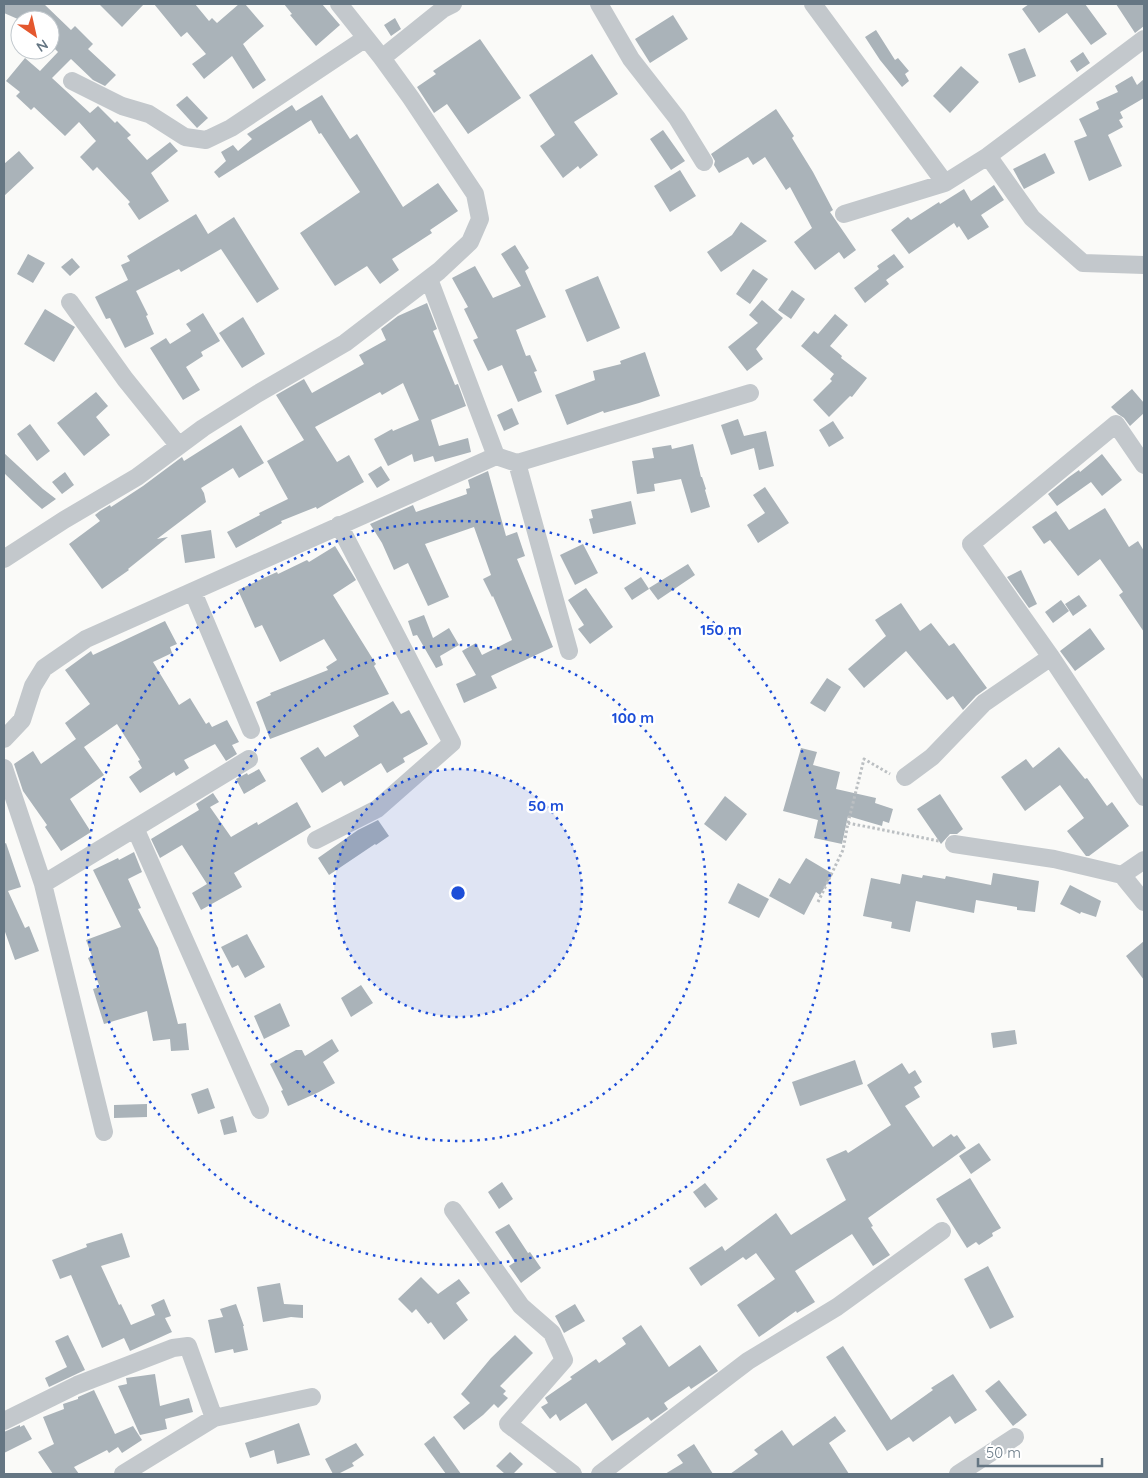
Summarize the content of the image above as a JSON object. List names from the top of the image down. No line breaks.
{"scale_bar":"50 m","north":"bottom right","rings":["150 m","100 m","50 m"]}
